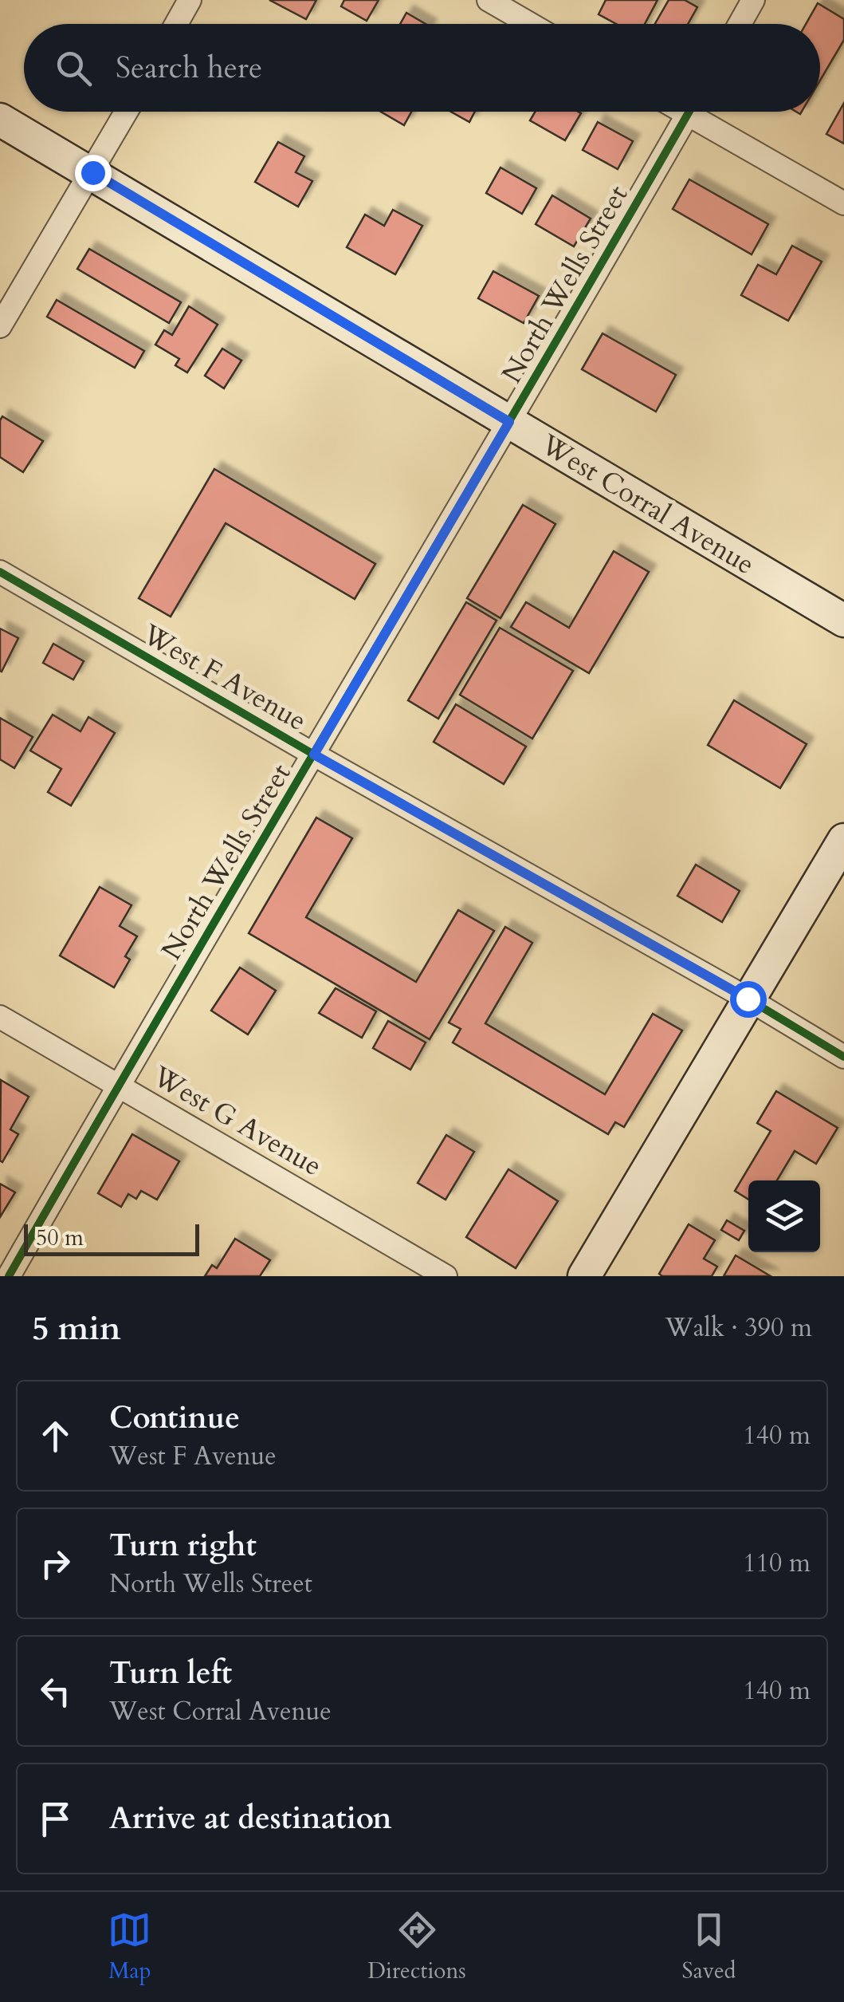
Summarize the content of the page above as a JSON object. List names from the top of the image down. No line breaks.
{"streets":{"main road":["West Corral Avenue"],"street":["North Wells Street","West F Avenue","West G Avenue"]},"crossings":[["North Wells Street","West Corral Avenue"],["North Wells Street","West F Avenue"],["North Wells Street","West G Avenue"]],"scale_bar":"50 m","page":{"search":"Search here","scale":"50 m","heading":["5 min","Walk · 390 m"],"list":[["Continue","West F Avenue","140 m"],["Turn right","North Wells Street","110 m"],["Turn left","West Corral Avenue","140 m"],"Arrive at destination"],"nav":["Map","Directions","Saved"]}}
